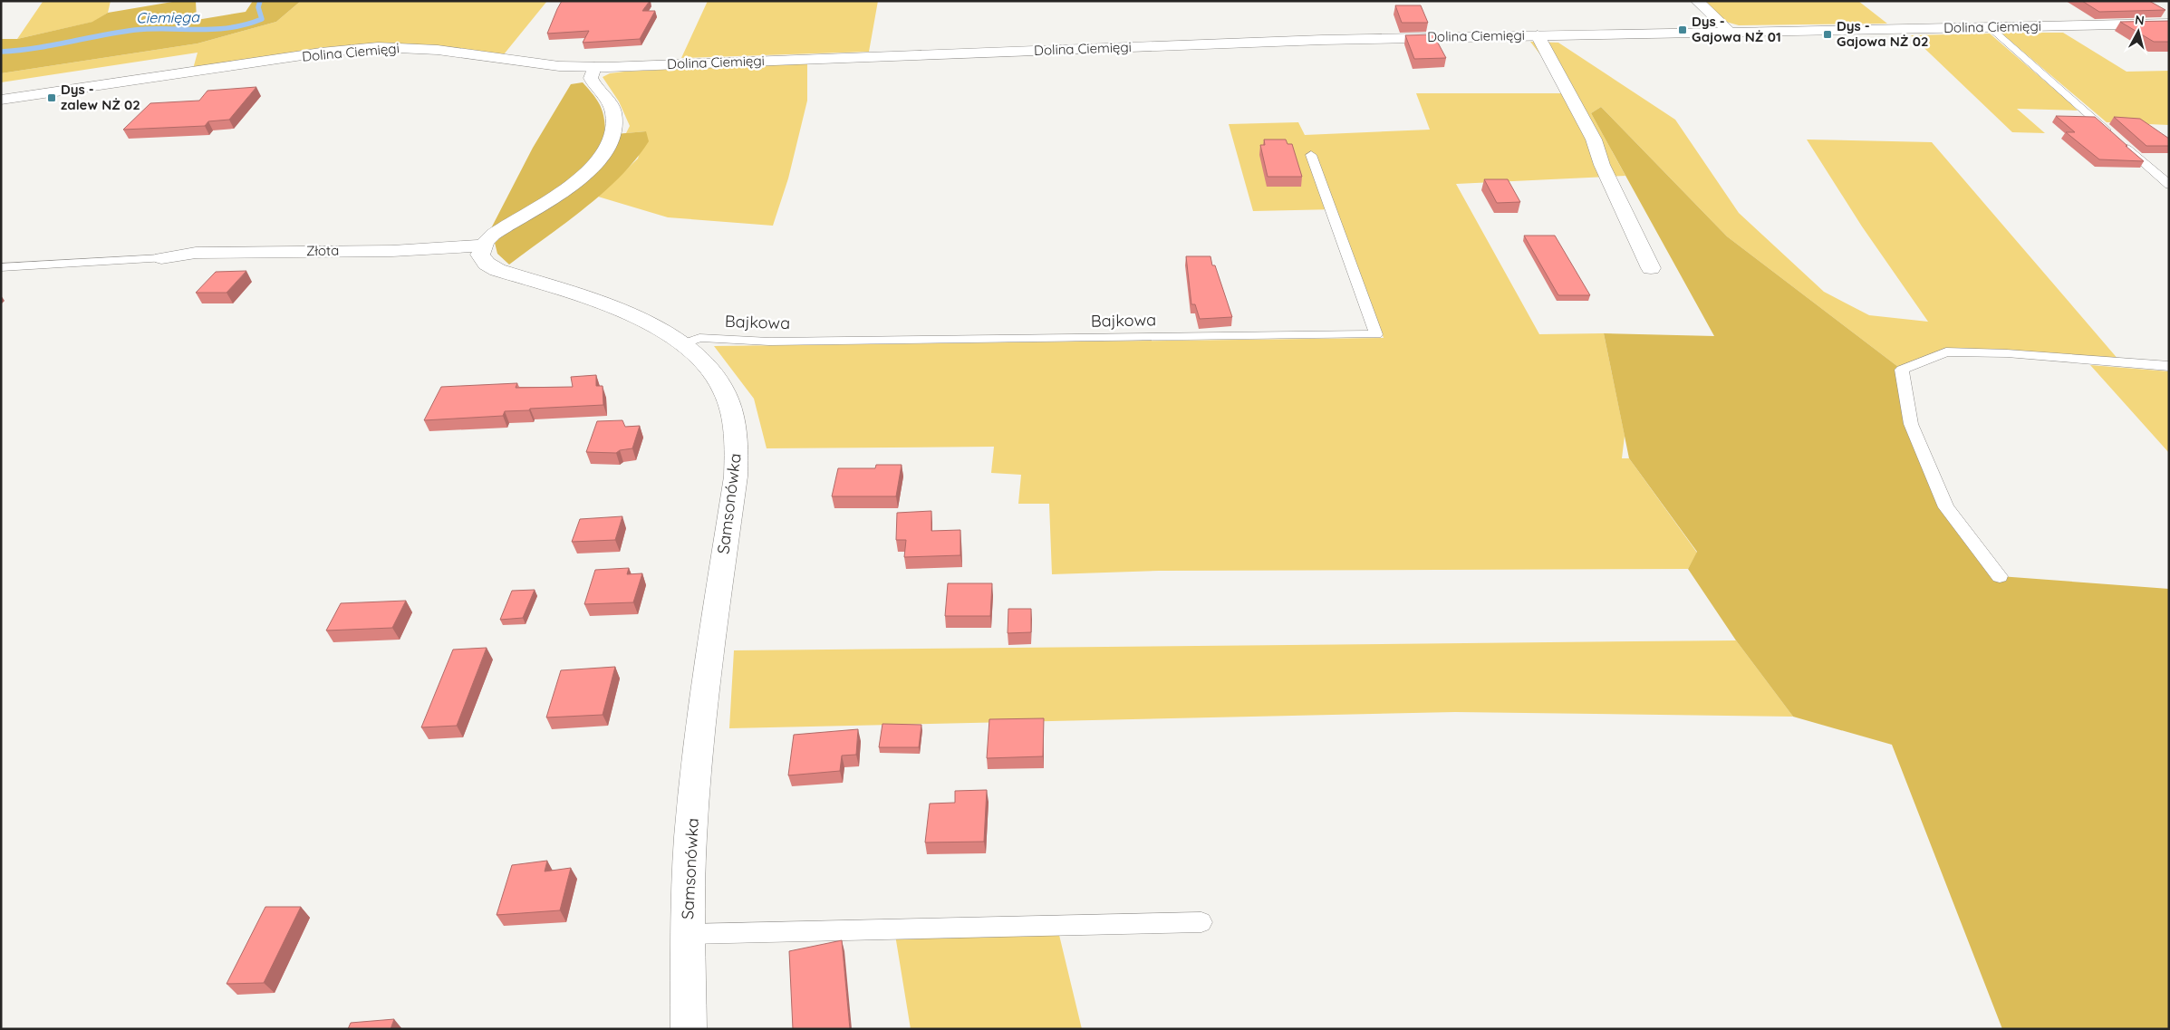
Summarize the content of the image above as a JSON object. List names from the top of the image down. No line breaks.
{"streets":{"street":["Dolina Ciemięgi","Złota","Samsonówka"],"lane":["Bajkowa"]},"crossings":[["Złota","Samsonówka"],["Bajkowa","Samsonówka"]],"water":["Ciemięga"],"places":{"transit":["Dys - Gajowa NŻ 01","Dys - Gajowa NŻ 02","Dys - zalew NŻ 02"]},"north":"top"}
